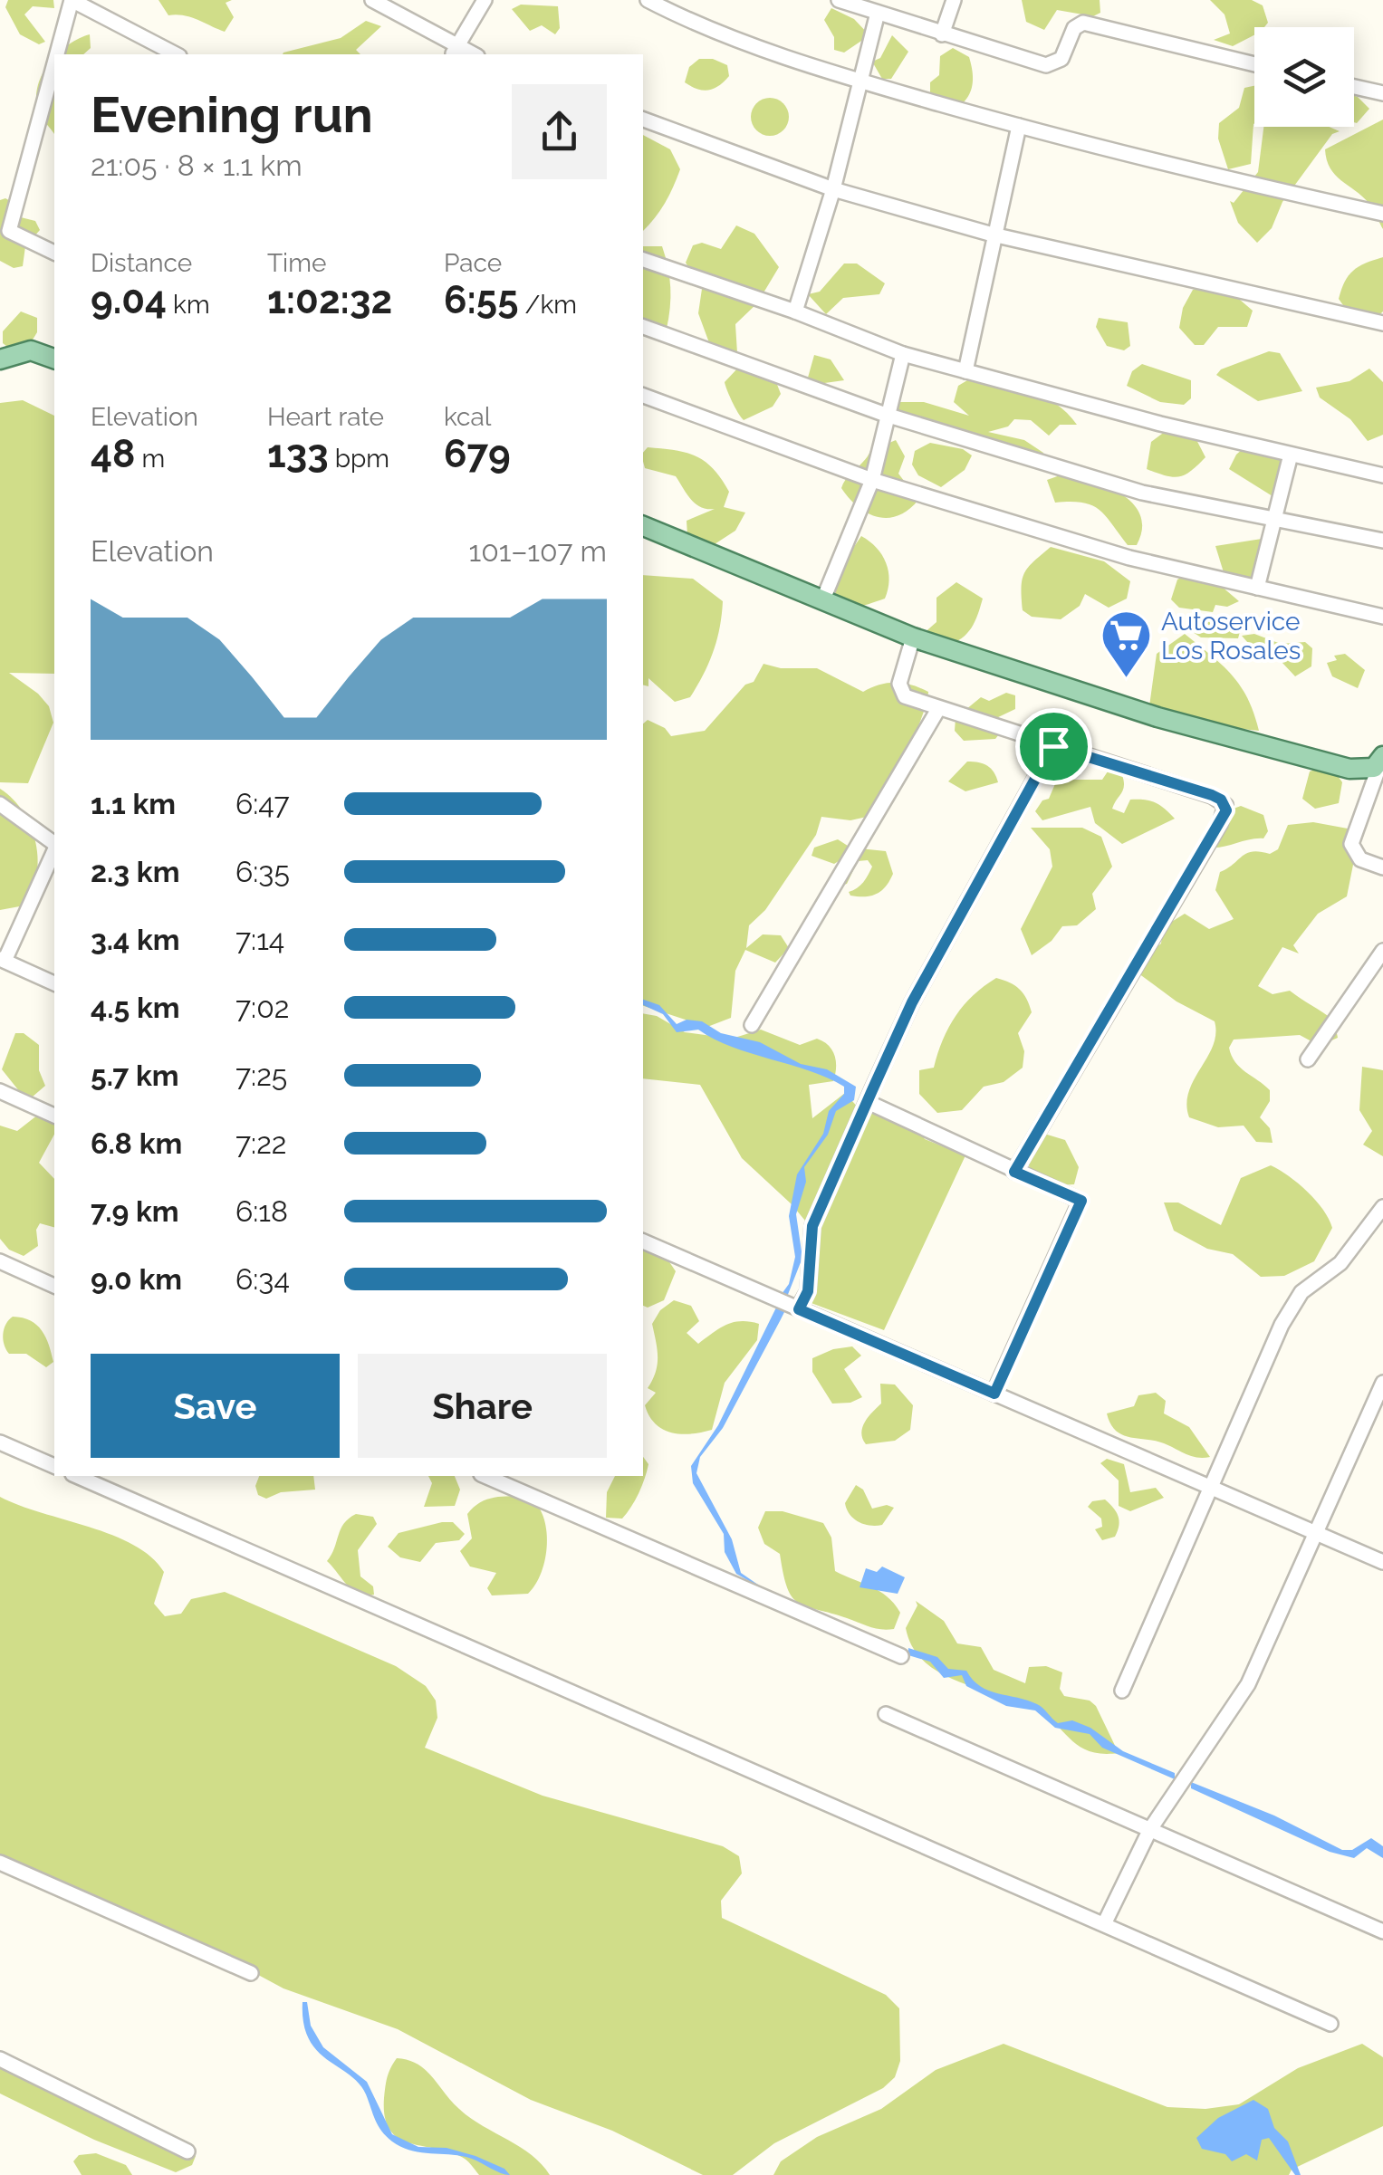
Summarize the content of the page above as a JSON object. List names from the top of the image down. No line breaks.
{"places":{"supermarket":["Autoservice Los Rosales"]},"page":{"heading":["Evening run","21:05 · 8 × 1.1 km"],"stats":[["Distance","9.04 km"],["Time","1:02:32"],["Pace","6:55 /km"],["Elevation","48 m"],["Heart rate","133 bpm"],["kcal","679"]],"chart":["Elevation","101–107 m"],"list":[{"name":"1.1 km","note":"6:47"},{"name":"2.3 km","note":"6:35"},{"name":"3.4 km","note":"7:14"},{"name":"4.5 km","note":"7:02"},{"name":"5.7 km","note":"7:25"},{"name":"6.8 km","note":"7:22"},{"name":"7.9 km","note":"6:18"},{"name":"9.0 km","note":"6:34"}],"buttons":["Save","Share"]}}
